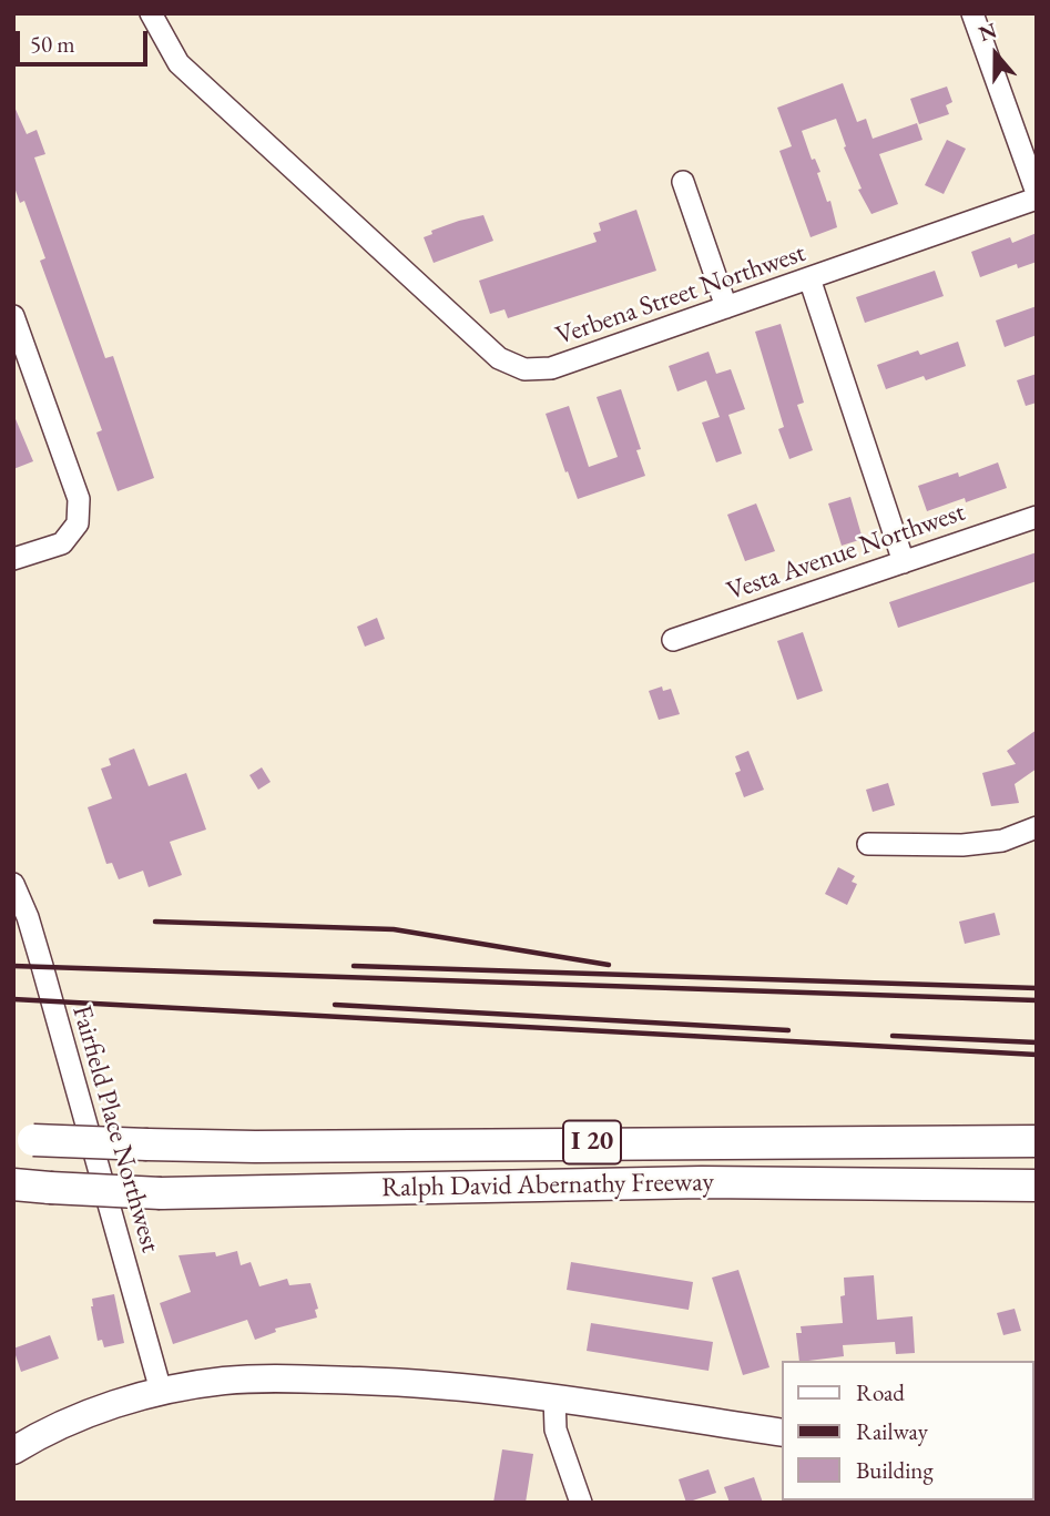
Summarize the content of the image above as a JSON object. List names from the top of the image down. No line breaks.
{"streets":{"highway":["I 20","Ralph David Abernathy Freeway"],"street":["Verbena Street Northwest","Vesta Avenue Northwest","Fairfield Place Northwest"]},"legend":["Road","Railway","Building"],"scale_bar":"50 m","north":"top"}
